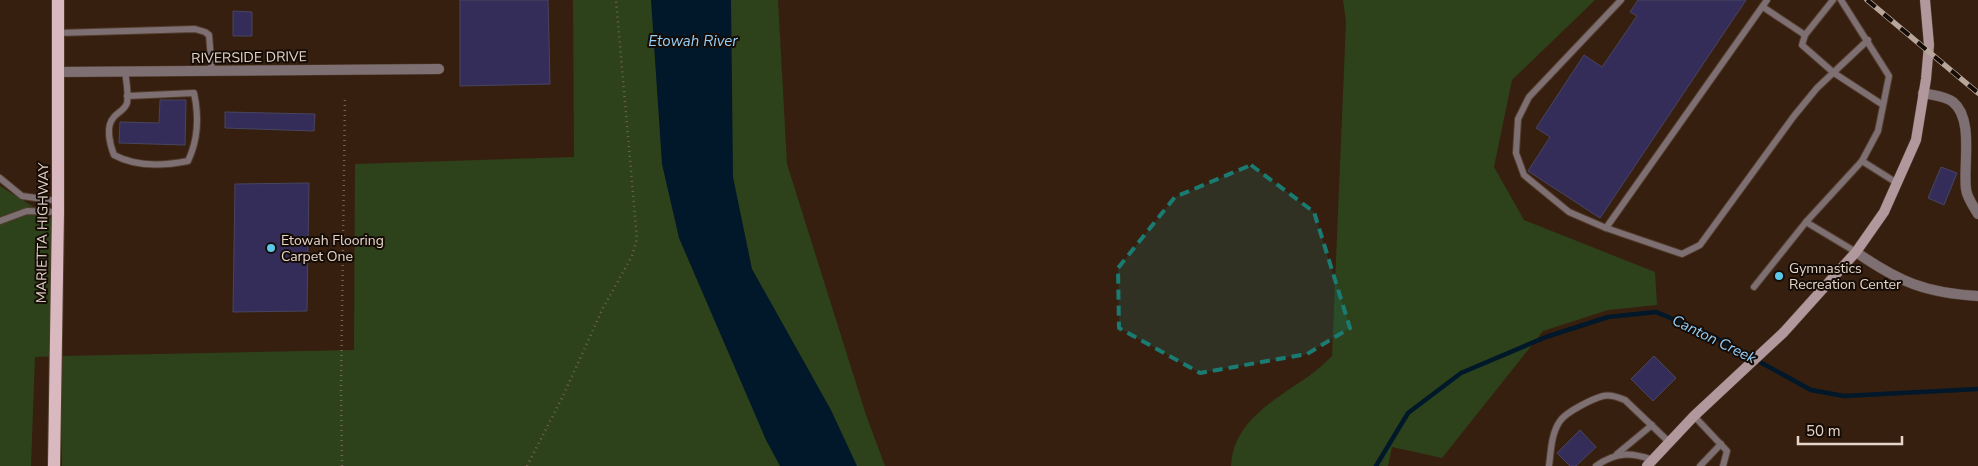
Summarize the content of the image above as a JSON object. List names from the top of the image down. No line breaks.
{"streets":{"main road":["MARIETTA HIGHWAY"],"street":["RIVERSIDE DRIVE"]},"crossings":[["RIVERSIDE DRIVE","MARIETTA HIGHWAY"]],"water":["Etowah River","Canton Creek"],"places":["Etowah Flooring Carpet One","Gymnastics Recreation Center"],"scale_bar":"50 m"}
